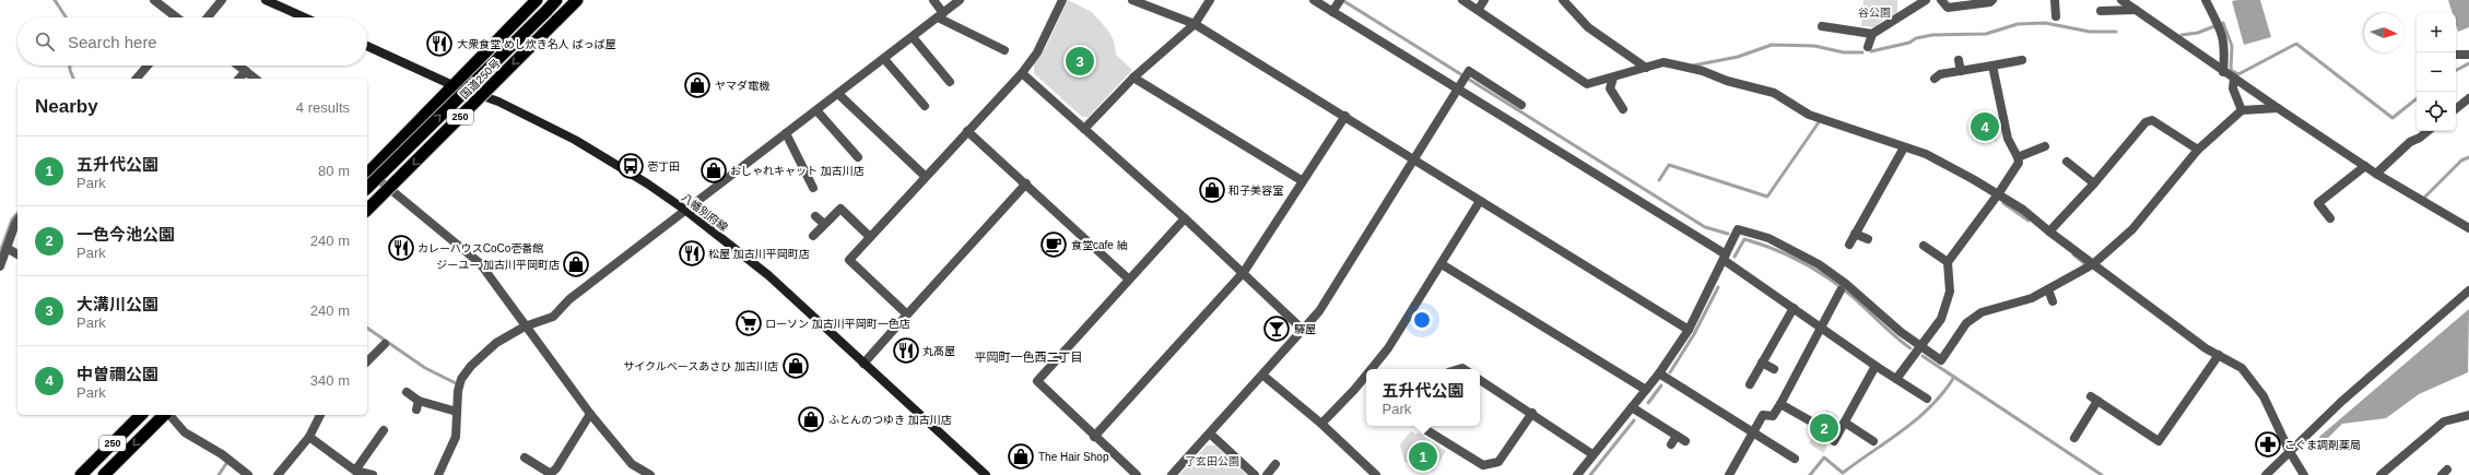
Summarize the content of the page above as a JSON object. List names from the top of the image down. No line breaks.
{"streets":{"highway":["国道250号","250"],"main road":["八幡別府線"]},"crossings":[["250","八幡別府線"]],"districts":["平岡町一色西二丁目"],"parks":["谷公園","了玄田公園"],"places":{"restaurant":["大衆食堂 めし炊き名人 ぱっぱ屋","カレーハウスCoCo壱番館","松屋 加古川平岡町店","丸髙屋"],"shop":["ヤマダ電機","おしゃれキャット 加古川店","和子美容室","ジーユー 加古川平岡町店","サイクルベースあさひ 加古川店","ふとんのつゆき 加古川店","The Hair Shop"],"bus stop":["壱丁田"],"cafe":["食堂cafe 紬"],"supermarket":["ローソン 加古川平岡町一色店"],"bar":["驛屋"],"pharmacy":["こぐま調剤薬局"]},"north":"right","page":{"map_buttons":["+","−"],"search":"Search here","pins":["3","4","2","1"],"heading":["Nearby","4 results"],"list":[{"mark":"1","name":"五升代公園","note":"Park","value":"80 m"},{"mark":"2","name":"一色今池公園","note":"Park","value":"240 m"},{"mark":"3","name":"大溝川公園","note":"Park","value":"240 m"},{"mark":"4","name":"中曽禰公園","note":"Park","value":"340 m"}],"popup":["五升代公園","Park"]}}
